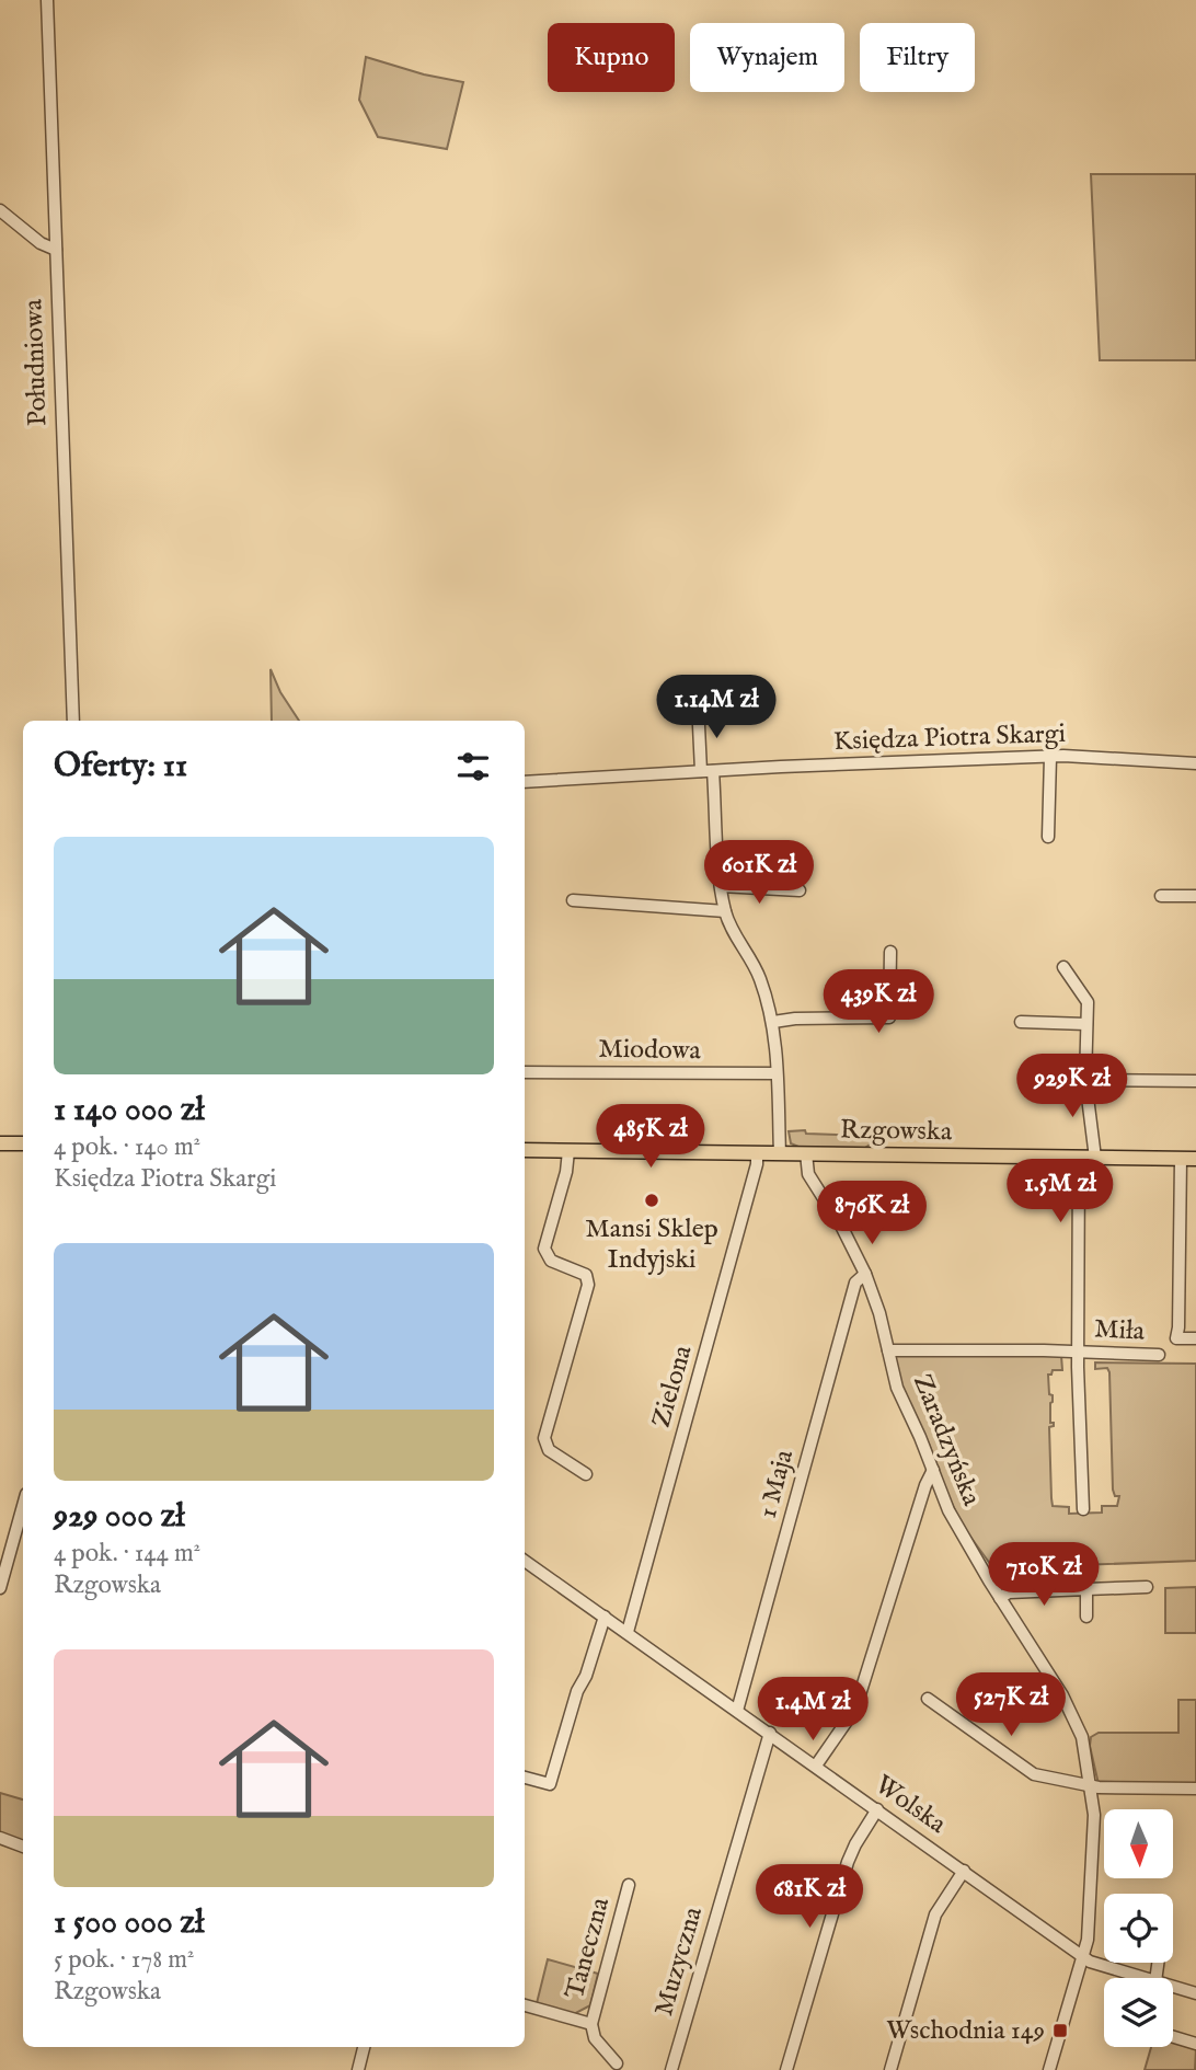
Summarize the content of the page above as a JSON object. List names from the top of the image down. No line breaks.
{"streets":{"main road":["Rzgowska"],"street":["Południowa","Księdza Piotra Skargi","Miodowa","Miła","Zielona","Zaradzyńska","1 Maja","Wolska","Taneczna","Muzyczna"]},"crossings":[["Rzgowska","Miła"],["Rzgowska","Zielona"],["Rzgowska","Zaradzyńska"],["Miła","Zaradzyńska"],["Zielona","Wolska"],["Zaradzyńska","1 Maja"],["Zaradzyńska","Wolska"],["1 Maja","Wolska"],["Wolska","Muzyczna"]],"places":{"other":["Mansi Sklep Indyjski"],"transit":["Wschodnia 149"]},"north":"bottom","page":{"chip":["Kupno","Wynajem","Filtry"],"price":["1.14M zł","601K zł","439K zł","929K zł","485K zł","1.5M zł","876K zł","710K zł","527K zł","1.4M zł","681K zł"],"heading":"Oferty: 11","list":[{"name":"1 140 000 zł","note":"4 pok. · 140 m² · Księdza Piotra Skargi"},{"name":"929 000 zł","note":"4 pok. · 144 m² · Rzgowska"},{"name":"1 500 000 zł","note":"5 pok. · 178 m² · Rzgowska"}]}}
